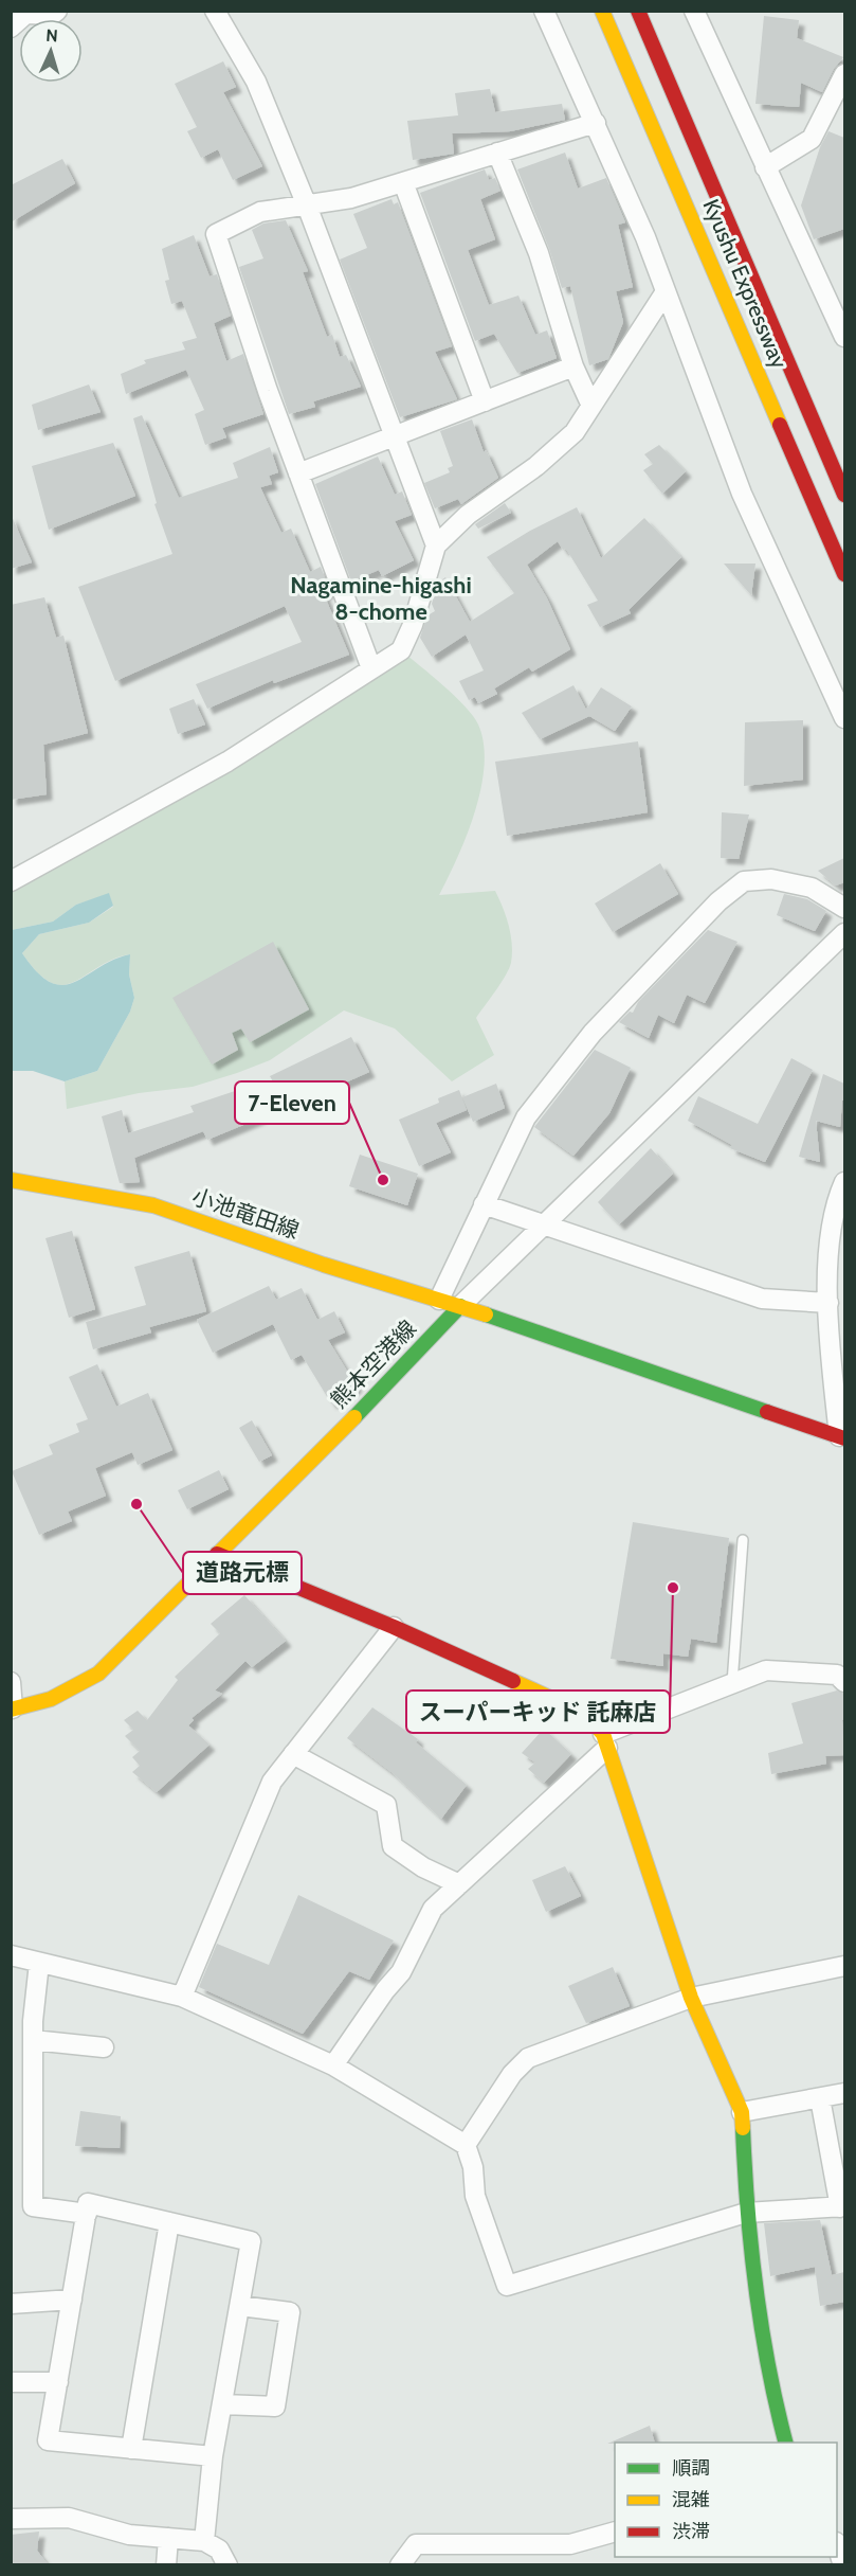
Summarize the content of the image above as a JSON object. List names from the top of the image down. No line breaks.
{"streets":{"main road":["Kyushu Expressway","小池竜田線","熊本空港線"]},"crossings":[["小池竜田線","熊本空港線"]],"districts":["Nagamine-higashi 8-chome"],"places":["7-Eleven","道路元標","スーパーキッド 託麻店"],"legend":["順調","混雑","渋滞"],"north":"top"}
